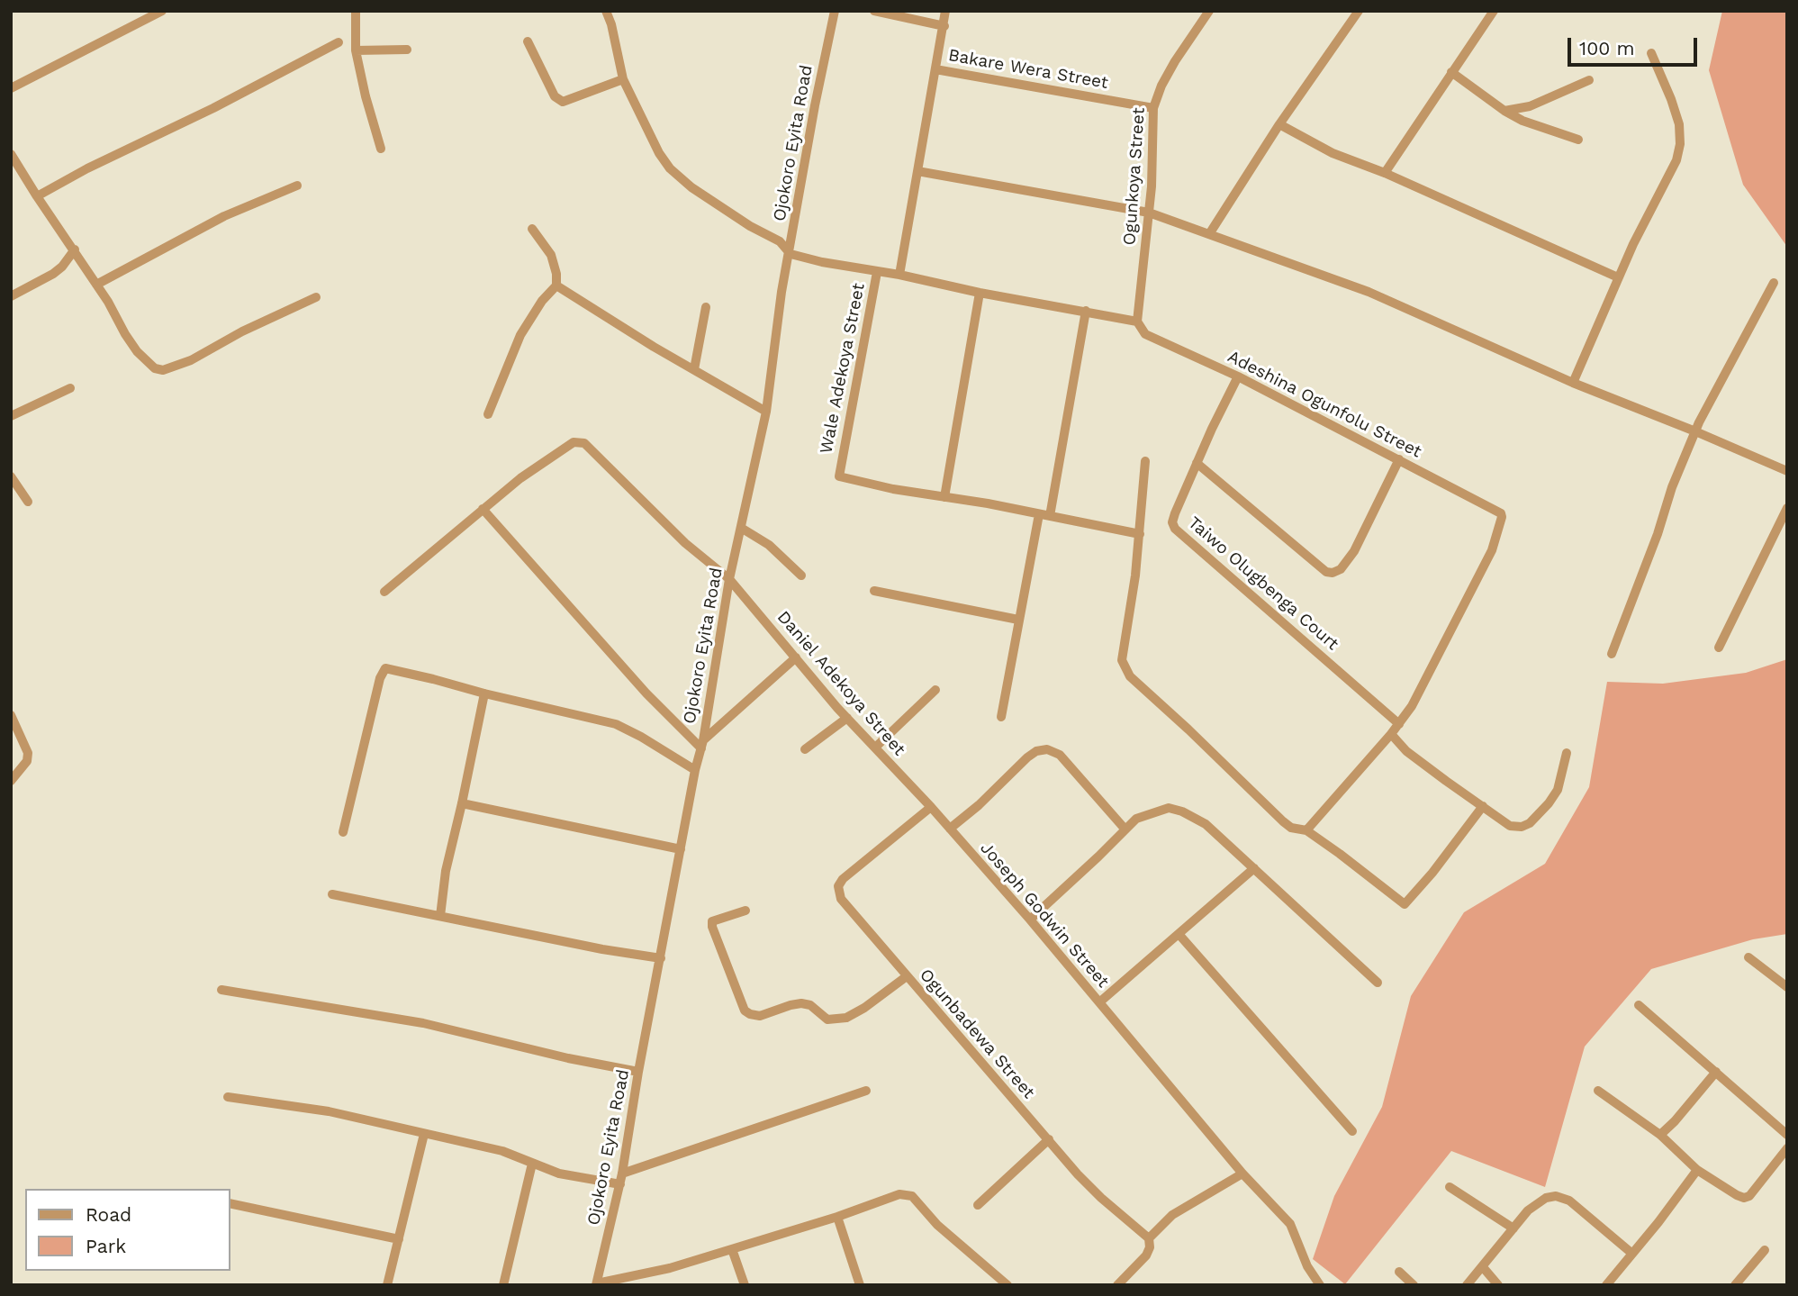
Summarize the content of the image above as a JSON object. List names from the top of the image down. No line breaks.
{"streets":{"street":["Bakare Wera Street","Ojokoro Eyita Road","Ogunkoya Street","Wale Adekoya Street","Adeshina Ogunfolu Street","Taiwo Olugbenga Court","Daniel Adekoya Street","Joseph Godwin Street","Ogunbadewa Street"]},"crossings":[["Bakare Wera Street","Ogunkoya Street"],["Ojokoro Eyita Road","Daniel Adekoya Street"],["Ogunkoya Street","Adeshina Ogunfolu Street"],["Adeshina Ogunfolu Street","Taiwo Olugbenga Court"],["Daniel Adekoya Street","Joseph Godwin Street"],["Daniel Adekoya Street","Ogunbadewa Street"],["Joseph Godwin Street","Ogunbadewa Street"]],"legend":["Road","Park"],"scale_bar":"100 m"}
